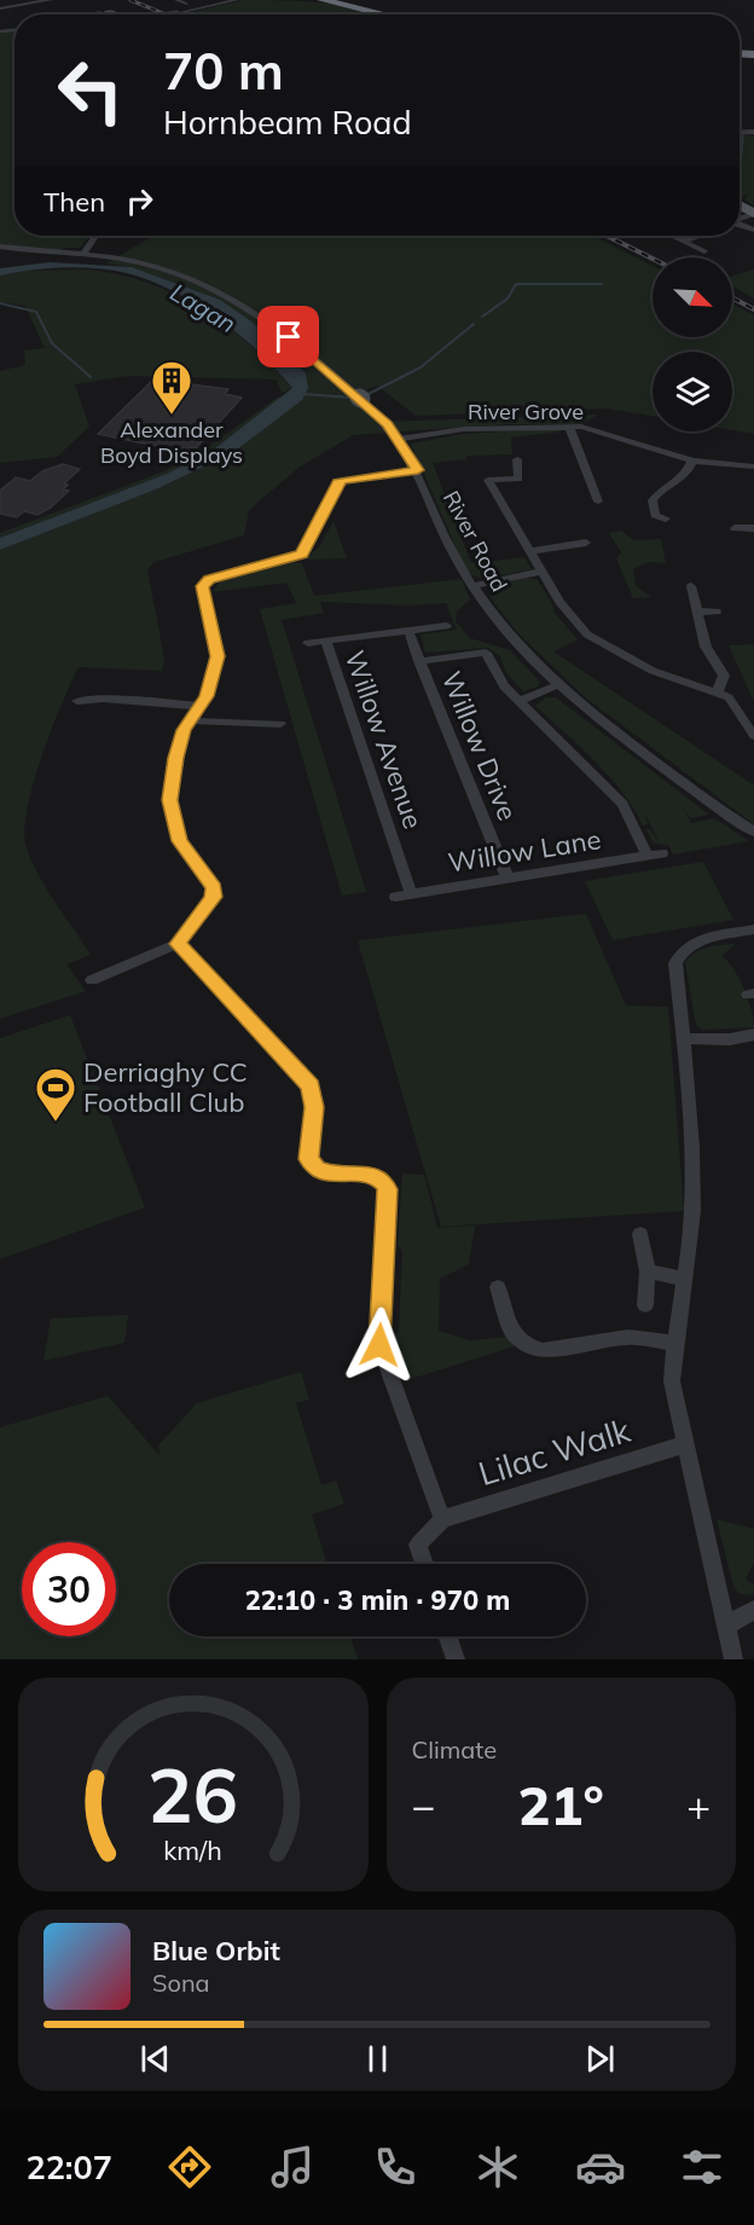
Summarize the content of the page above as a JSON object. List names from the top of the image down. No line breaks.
{"streets":{"street":["River Grove","River Road","Willow Avenue","Willow Drive","Willow Lane","Lilac Walk"]},"crossings":[["River Grove","River Road"],["Willow Avenue","Willow Lane"],["Willow Drive","Willow Lane"]],"water":["Lagan"],"places":{"building":["Alexander Boyd Displays"],"sports":["Derriaghy CC Football Club"]},"north":"bottom right","page":{"turn":["70 m","Hornbeam Road"],"then":"Then","limit":"30","trip":"22:10 · 3 min · 970 m","tile":"Climate","heat":["−","21°","+"],"song":["Blue Orbit","Sona"],"tabs":"22:07","gauge":["26","km/h"]}}
